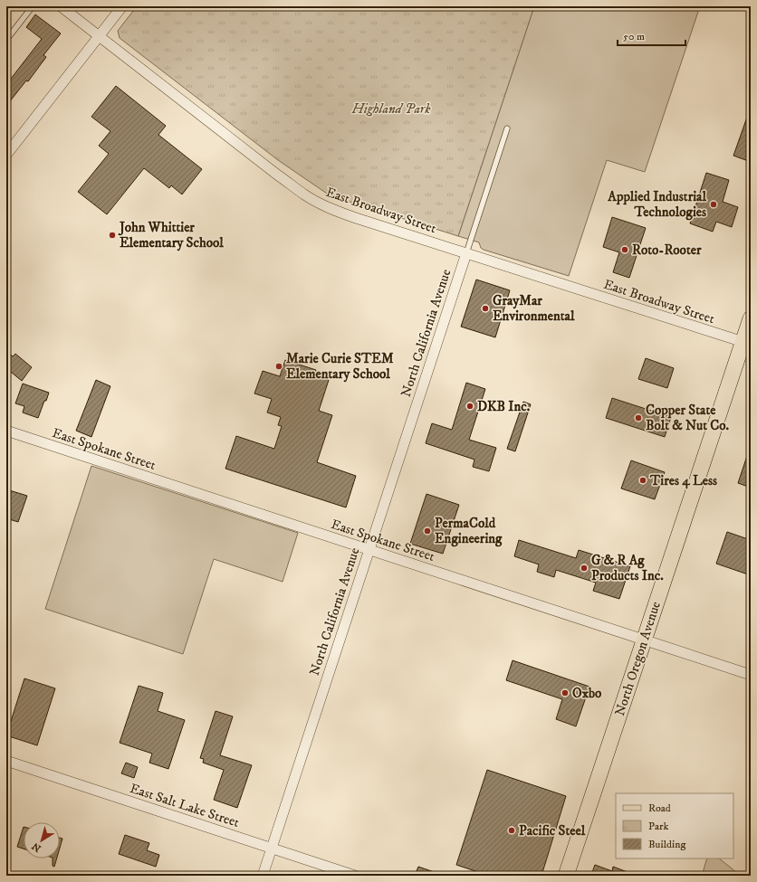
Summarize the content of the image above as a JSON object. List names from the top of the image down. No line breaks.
{"streets":{"main road":["North Oregon Avenue"],"street":["East Broadway Street","North California Avenue","East Spokane Street","East Salt Lake Street"]},"crossings":[["East Broadway Street","North California Avenue"],["East Broadway Street","North Oregon Avenue"],["North California Avenue","East Spokane Street"],["North California Avenue","East Salt Lake Street"],["East Spokane Street","North Oregon Avenue"]],"parks":["Highland Park"],"places":["Applied Industrial Technologies","John Whittier Elementary School","Roto-Rooter","GrayMar Environmental","Marie Curie STEM Elementary School","DKB Inc.","Copper State Bolt & Nut Co.","Tires 4 Less","PermaCold Engineering","G & R Ag Products Inc.","Oxbo","Pacific Steel"],"legend":["Road","Park","Building"],"scale_bar":"50 m","north":"bottom left"}
